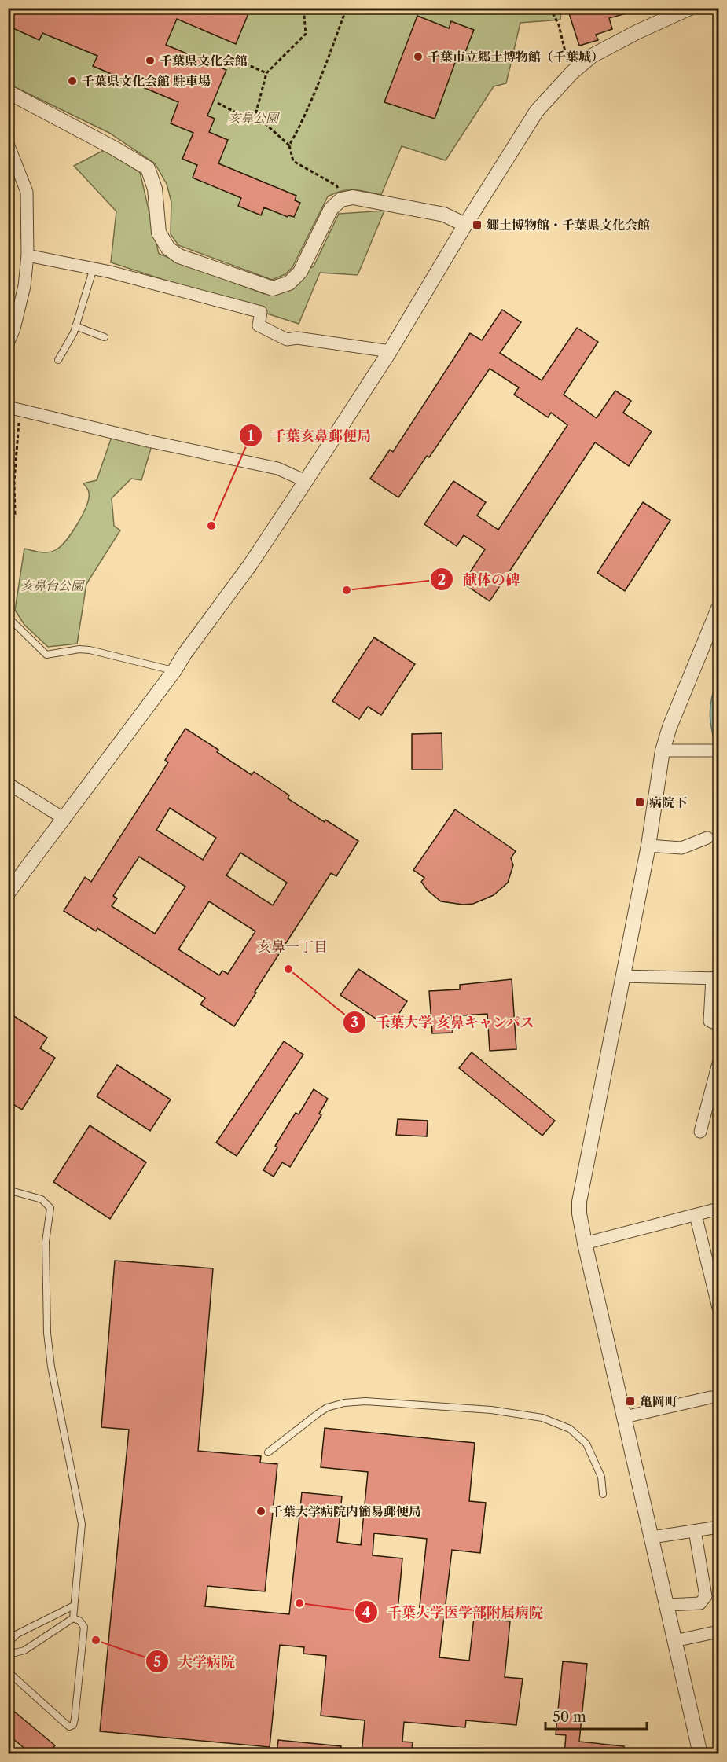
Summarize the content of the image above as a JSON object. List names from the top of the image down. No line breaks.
{"districts":["亥鼻一丁目"],"parks":["亥鼻公園","亥鼻台公園"],"places":{"other":["千葉市立郷土博物館（千葉城）","千葉県文化会館","千葉県文化会館 駐車場","千葉亥鼻郵便局","献体の碑","千葉大学 亥鼻キャンパス","千葉大学病院内簡易郵便局","千葉大学医学部附属病院","大学病院"],"transit":["郷土博物館・千葉県文化会館","病院下","亀岡町"]},"scale_bar":"50 m"}
